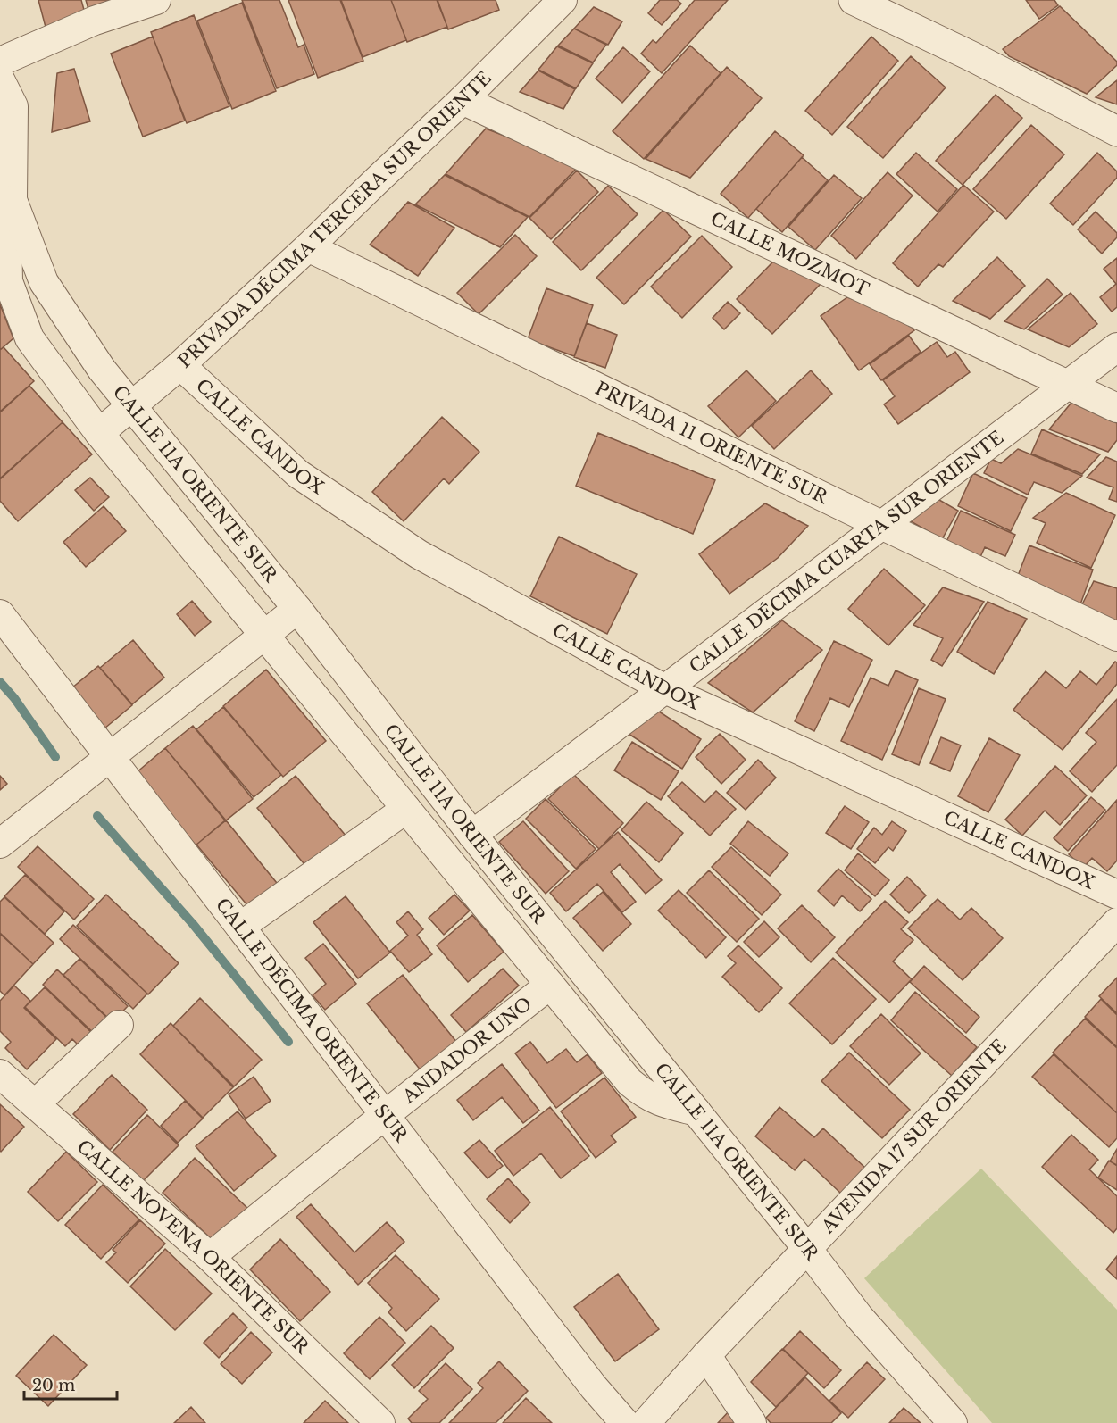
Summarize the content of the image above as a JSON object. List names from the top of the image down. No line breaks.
{"streets":{"street":["PRIVADA DÉCIMA TERCERA SUR ORIENTE","CALLE MOZMOT","CALLE CANDOX","PRIVADA 11 ORIENTE SUR","CALLE 11A ORIENTE SUR","CALLE DÉCIMA CUARTA SUR ORIENTE","CALLE DÉCIMA ORIENTE SUR","ANDADOR UNO","AVENIDA 17 SUR ORIENTE","CALLE NOVENA ORIENTE SUR"]},"crossings":[["PRIVADA DÉCIMA TERCERA SUR ORIENTE","CALLE MOZMOT"],["PRIVADA DÉCIMA TERCERA SUR ORIENTE","CALLE CANDOX"],["PRIVADA DÉCIMA TERCERA SUR ORIENTE","PRIVADA 11 ORIENTE SUR"],["PRIVADA DÉCIMA TERCERA SUR ORIENTE","CALLE 11A ORIENTE SUR"],["CALLE MOZMOT","CALLE DÉCIMA CUARTA SUR ORIENTE"],["CALLE CANDOX","CALLE DÉCIMA CUARTA SUR ORIENTE"],["PRIVADA 11 ORIENTE SUR","CALLE DÉCIMA CUARTA SUR ORIENTE"],["CALLE 11A ORIENTE SUR","CALLE DÉCIMA CUARTA SUR ORIENTE"],["CALLE 11A ORIENTE SUR","ANDADOR UNO"],["CALLE 11A ORIENTE SUR","AVENIDA 17 SUR ORIENTE"],["CALLE DÉCIMA ORIENTE SUR","ANDADOR UNO"],["ANDADOR UNO","CALLE NOVENA ORIENTE SUR"]],"scale_bar":"20 m"}
